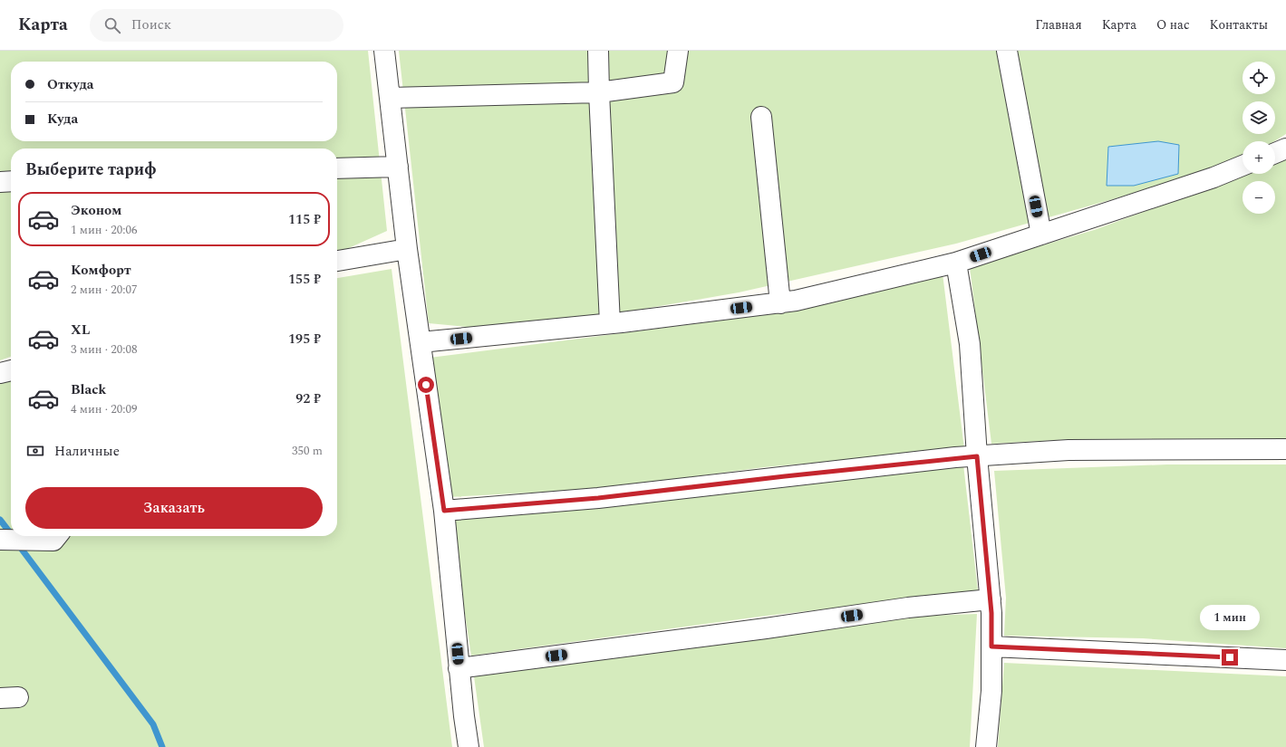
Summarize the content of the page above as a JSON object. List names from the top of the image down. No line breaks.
{"page":{"header":"Карта","search":"Поиск","nav":["Главная","Карта","О нас","Контакты"],"map_buttons":["+","−"],"banner":["Откуда","Куда"],"heading":"Выберите тариф","list":[{"name":"Эконом","note":"1 мин · 20:06","value":"115 ₽"},{"name":"Комфорт","note":"2 мин · 20:07","value":"155 ₽"},{"name":"XL","note":"3 мин · 20:08","value":"195 ₽"},{"name":"Black","note":"4 мин · 20:09","value":"92 ₽"}],"pay":["Наличные","350 m"],"buttons":"Заказать","bubble":"1 мин"}}
